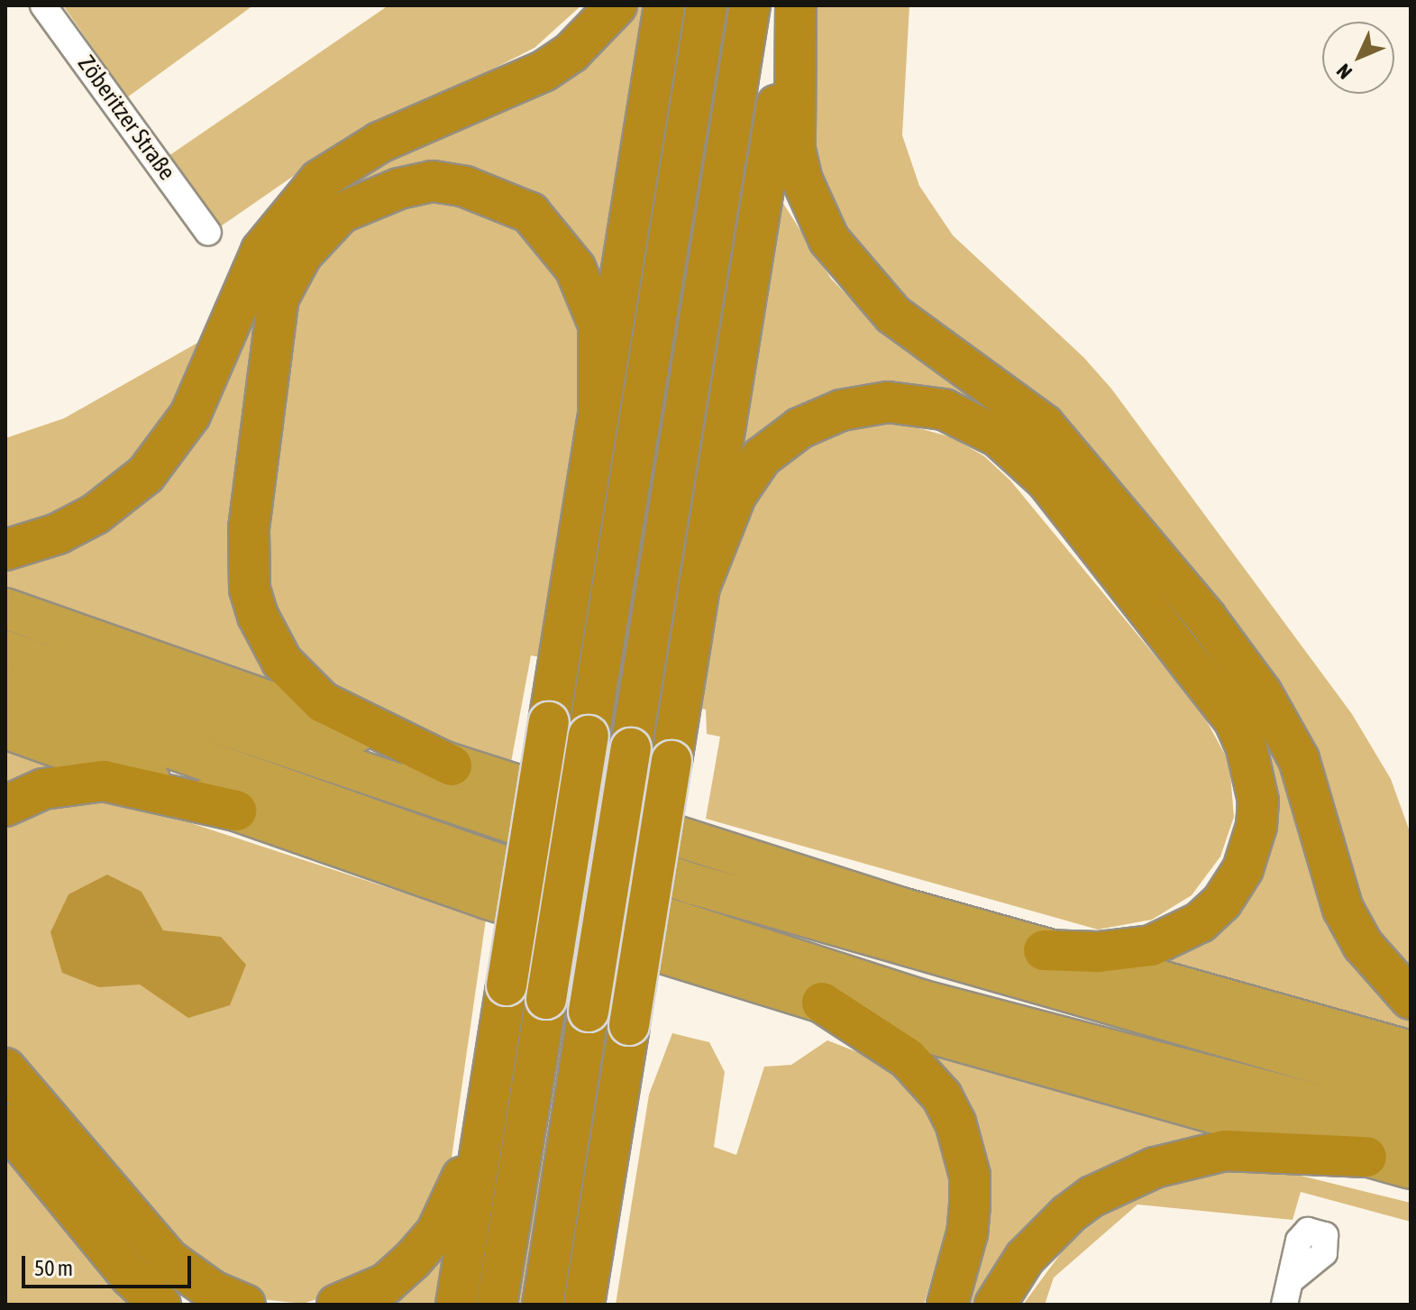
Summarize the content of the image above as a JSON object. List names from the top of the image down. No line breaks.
{"streets":{"street":["Zöberitzer Straße"]},"scale_bar":"50 m","north":"bottom left"}
